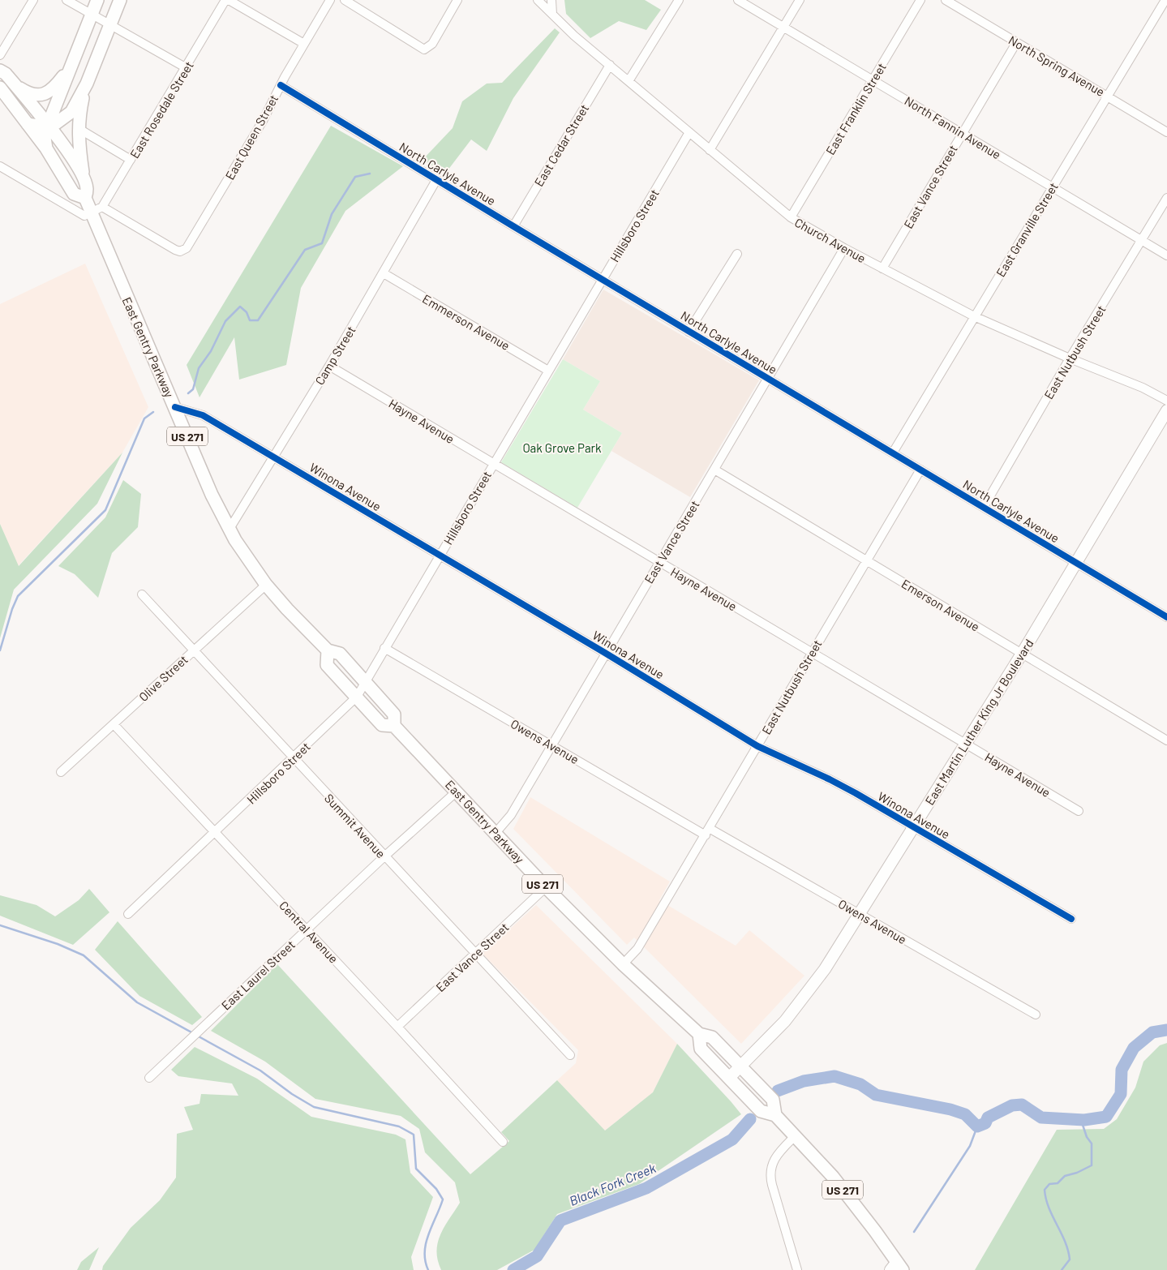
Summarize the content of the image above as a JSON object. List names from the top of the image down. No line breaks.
{"streets":{"main road":["East Gentry Parkway","US 271","East Martin Luther King Jr Boulevard"],"street":["North Spring Avenue","East Franklin Street","East Rosedale Street","North Fannin Avenue","East Queen Street","East Cedar Street","North Carlyle Avenue","East Vance Street","Hillsboro Street","East Granville Street","Church Avenue","Emmerson Avenue","East Nutbush Street","Camp Street","Hayne Avenue","Winona Avenue","Emerson Avenue","Olive Street","Owens Avenue","Summit Avenue","Central Avenue","East Laurel Street"]},"crossings":[["North Spring Avenue","East Vance Street"],["North Spring Avenue","East Granville Street"],["East Franklin Street","North Fannin Avenue"],["East Franklin Street","Church Avenue"],["East Rosedale Street","East Queen Street"],["North Fannin Avenue","East Vance Street"],["North Fannin Avenue","East Granville Street"],["North Fannin Avenue","East Nutbush Street"],["East Queen Street","North Carlyle Avenue"],["East Cedar Street","North Carlyle Avenue"],["East Cedar Street","Church Avenue"],["North Carlyle Avenue","East Vance Street"],["North Carlyle Avenue","Hillsboro Street"],["North Carlyle Avenue","East Granville Street"],["North Carlyle Avenue","East Nutbush Street"],["North Carlyle Avenue","Camp Street"],["North Carlyle Avenue","East Martin Luther King Jr Boulevard"],["East Vance Street","Church Avenue"],["East Vance Street","East Gentry Parkway"],["East Vance Street","Hayne Avenue"],["East Vance Street","Winona Avenue"],["East Vance Street","Emerson Avenue"],["East Vance Street","Owens Avenue"],["East Vance Street","Summit Avenue"],["East Vance Street","Central Avenue"],["Hillsboro Street","Church Avenue"],["Hillsboro Street","Emmerson Avenue"],["Hillsboro Street","East Gentry Parkway"],["Hillsboro Street","Hayne Avenue"],["Hillsboro Street","Winona Avenue"],["Hillsboro Street","Owens Avenue"],["Hillsboro Street","Summit Avenue"],["Hillsboro Street","Central Avenue"],["East Granville Street","Church Avenue"],["Church Avenue","East Nutbush Street"],["Emmerson Avenue","Camp Street"],["East Gentry Parkway","East Nutbush Street"],["East Gentry Parkway","Camp Street"],["East Gentry Parkway","US 271"],["East Gentry Parkway","Winona Avenue"],["East Gentry Parkway","Olive Street"],["East Gentry Parkway","East Martin Luther King Jr Boulevard"],["East Gentry Parkway","East Laurel Street"],["East Nutbush Street","Hayne Avenue"],["East Nutbush Street","Winona Avenue"],["East Nutbush Street","Emerson Avenue"],["East Nutbush Street","Owens Avenue"],["Camp Street","Hayne Avenue"],["Camp Street","Winona Avenue"],["Hayne Avenue","East Martin Luther King Jr Boulevard"],["Winona Avenue","East Martin Luther King Jr Boulevard"],["Emerson Avenue","East Martin Luther King Jr Boulevard"],["Olive Street","Summit Avenue"],["Olive Street","Central Avenue"],["East Martin Luther King Jr Boulevard","Owens Avenue"],["Summit Avenue","East Laurel Street"],["Central Avenue","East Laurel Street"]],"water":["Black Fork Creek"],"parks":["Oak Grove Park"]}
